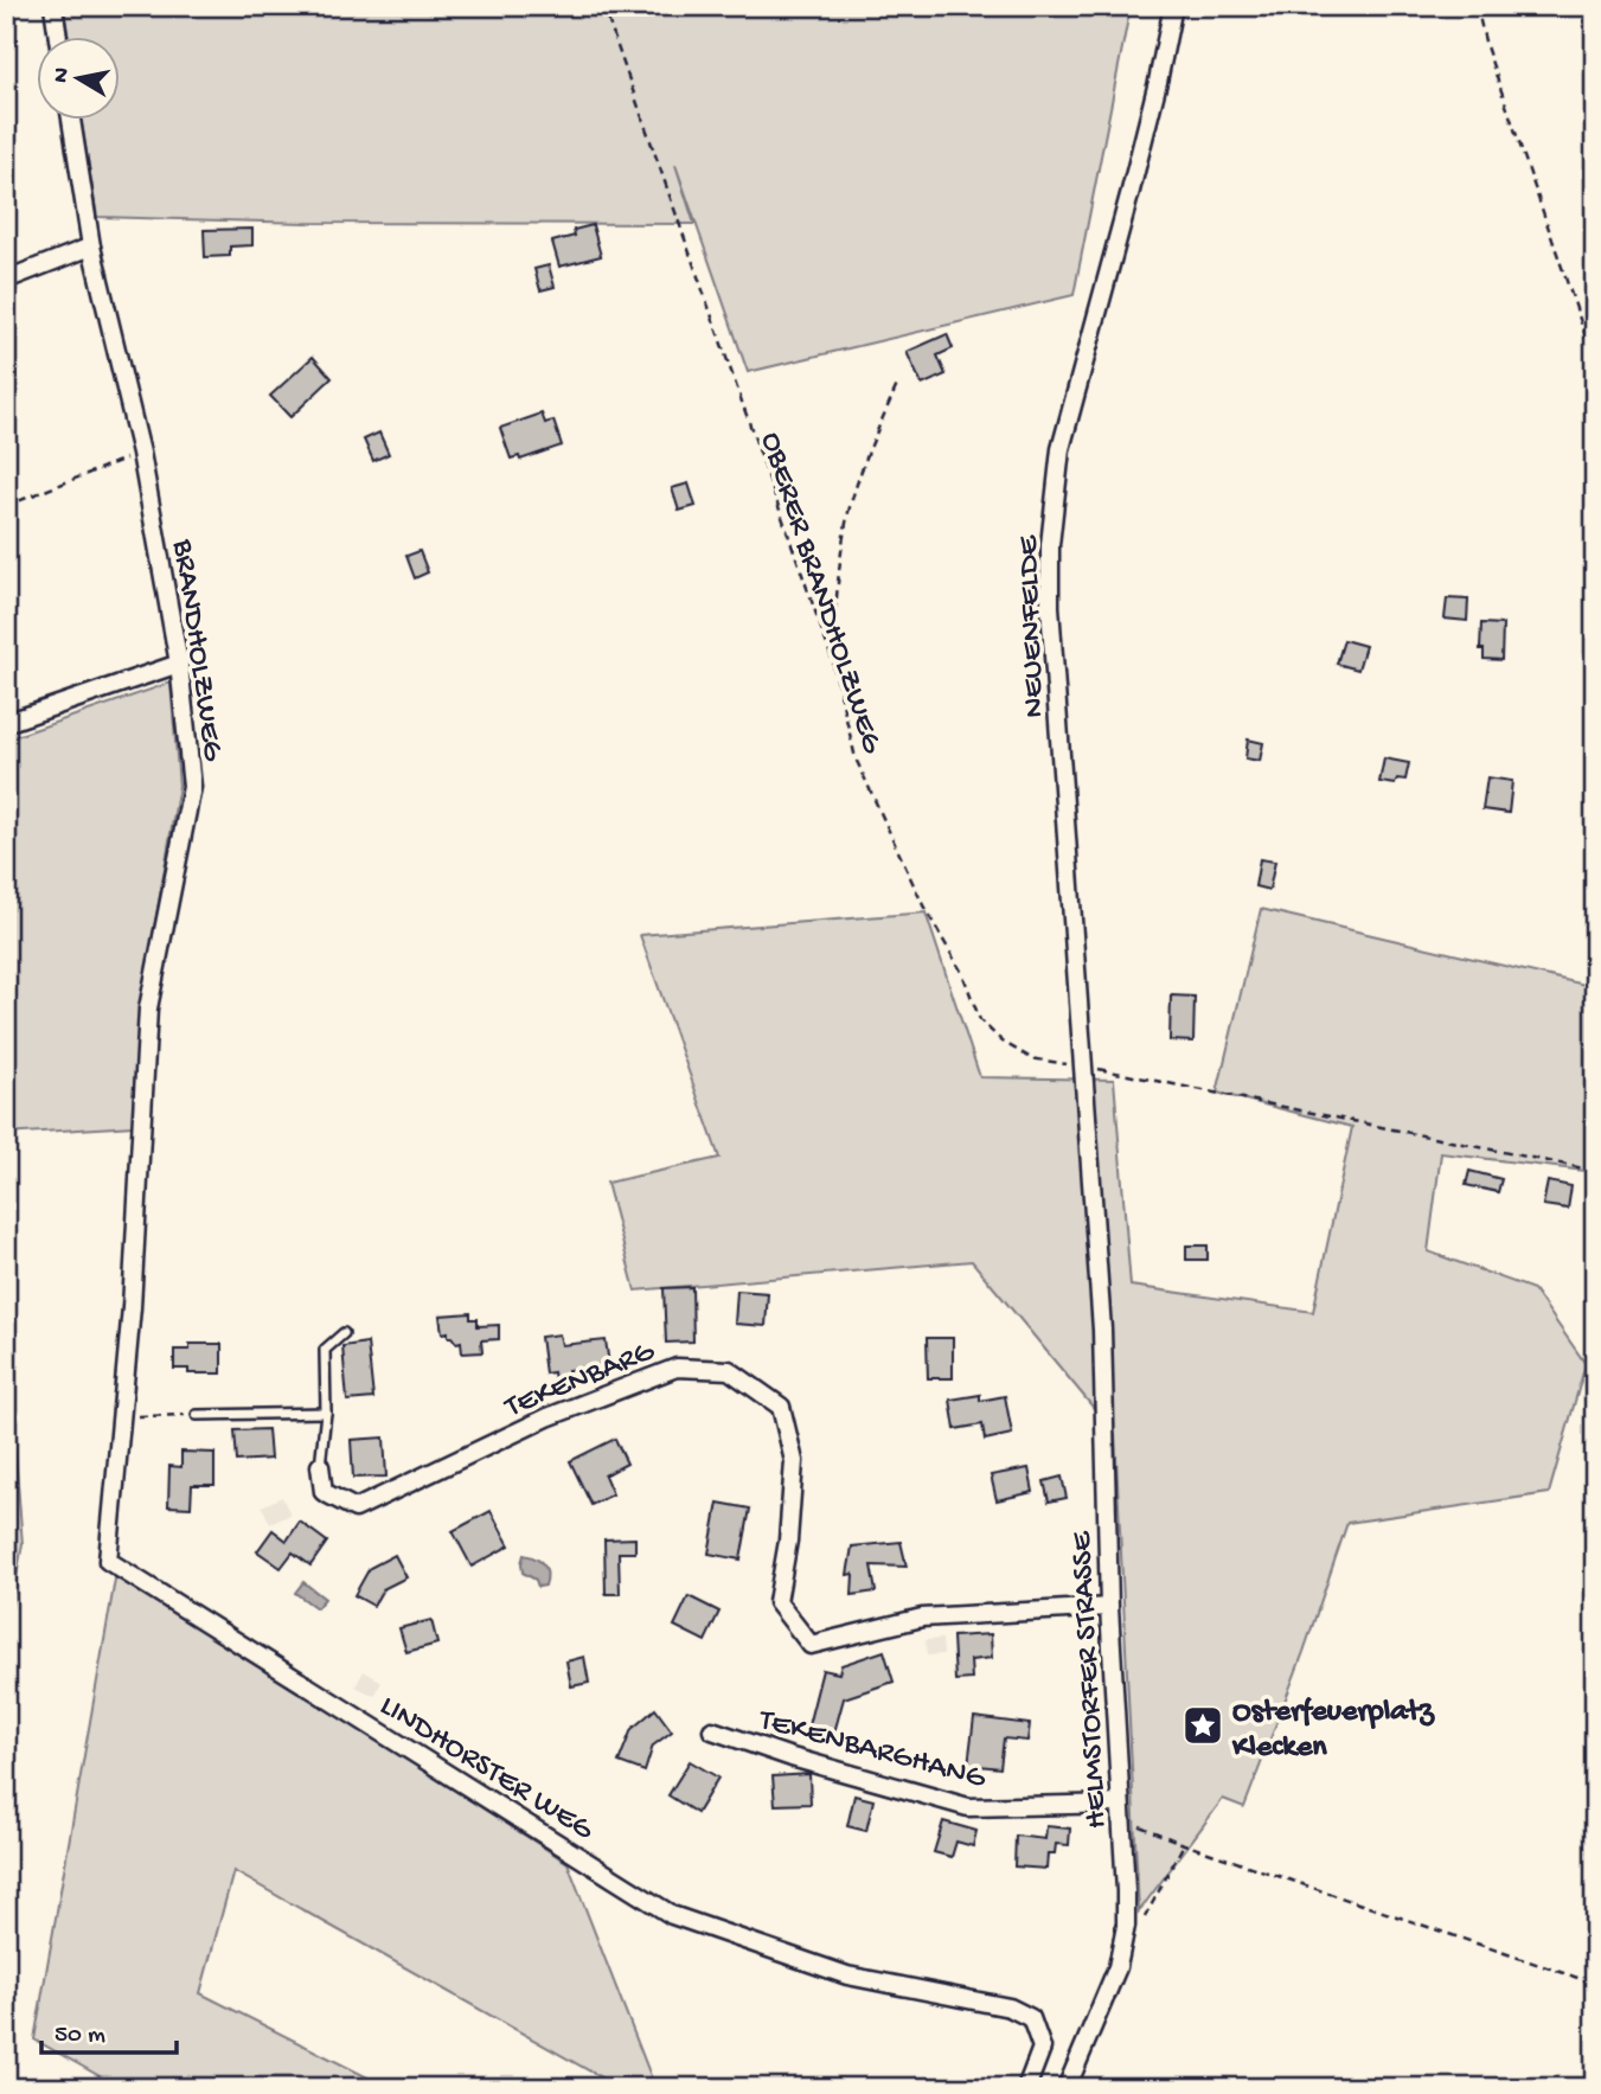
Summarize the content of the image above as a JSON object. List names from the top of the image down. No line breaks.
{"streets":{"street":["NEUENFELDE","BRANDHOLZWEG","TEKENBARG","HELMSTORFER STRASSE","TEKENBARGHANG","LINDHORSTER WEG"],"path":["OBERER BRANDHOLZWEG"]},"crossings":[["OBERER BRANDHOLZWEG","NEUENFELDE"],["NEUENFELDE","HELMSTORFER STRASSE"],["BRANDHOLZWEG","LINDHORSTER WEG"],["TEKENBARG","HELMSTORFER STRASSE"],["HELMSTORFER STRASSE","TEKENBARGHANG"]],"places":{"place":["Osterfeuerplatz Klecken"]},"scale_bar":"50 m","north":"left"}
